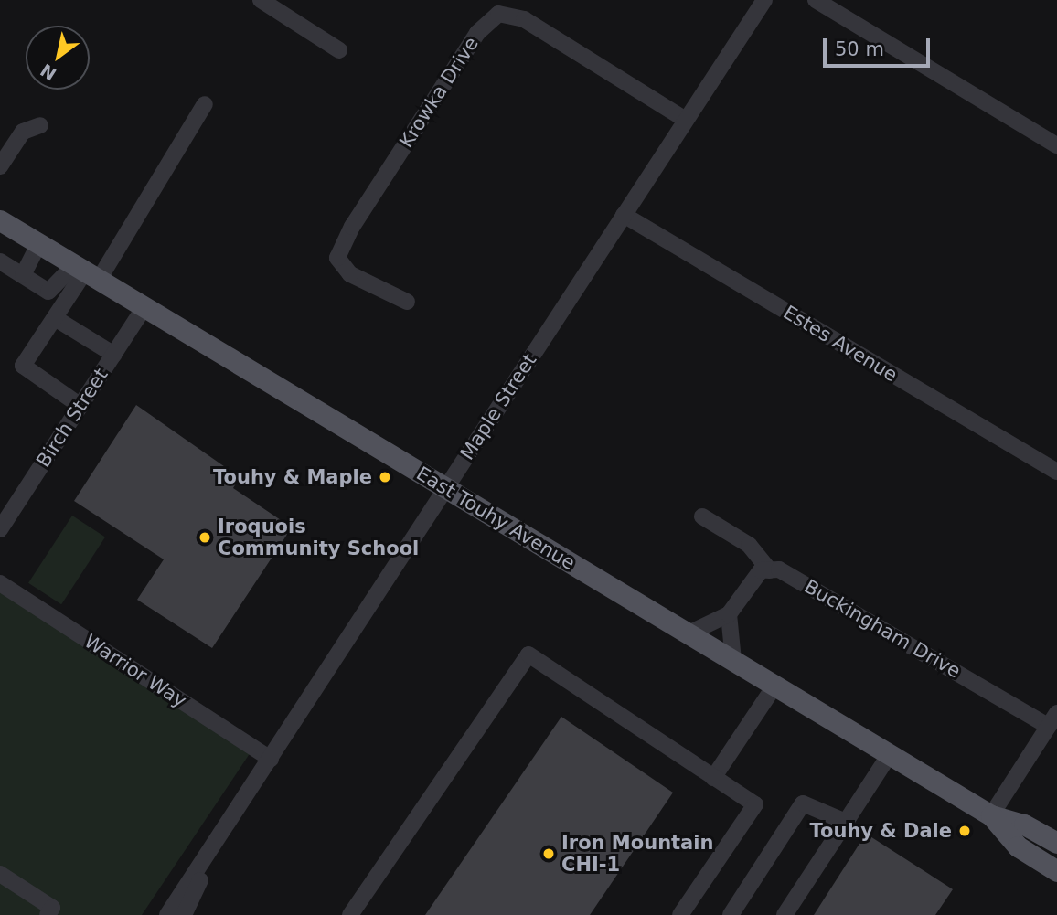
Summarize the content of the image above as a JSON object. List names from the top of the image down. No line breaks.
{"streets":{"main road":["East Touhy Avenue"],"street":["Krowka Drive","Estes Avenue","Maple Street","Birch Street","Buckingham Drive","Warrior Way"]},"crossings":[["Krowka Drive","Maple Street"],["Estes Avenue","Maple Street"],["Maple Street","East Touhy Avenue"],["Maple Street","Warrior Way"],["Birch Street","East Touhy Avenue"]],"places":["Touhy & Maple","Iroquois Community School","Touhy & Dale","Iron Mountain CHI-1"],"scale_bar":"50 m","north":"bottom left"}
